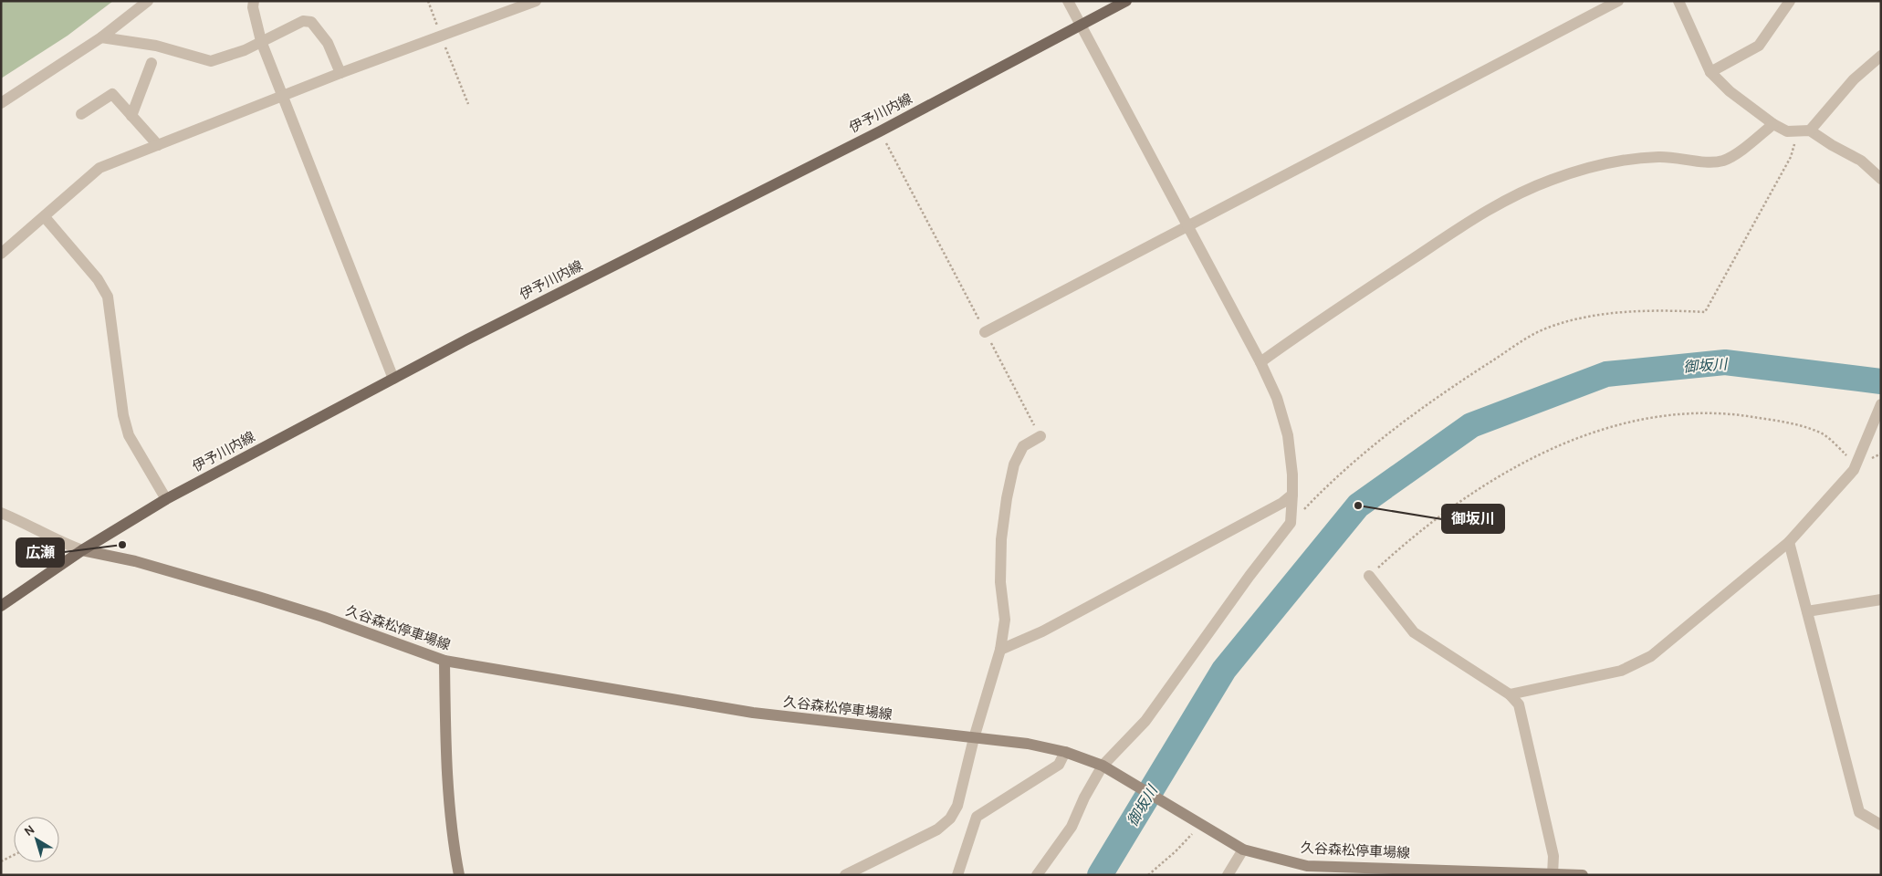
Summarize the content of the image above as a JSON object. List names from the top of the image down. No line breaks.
{"streets":{"main road":["伊予川内線","久谷森松停車場線"]},"crossings":[["伊予川内線","久谷森松停車場線"]],"water":["御坂川"],"places":["御坂川","広瀬"],"north":"top left"}
